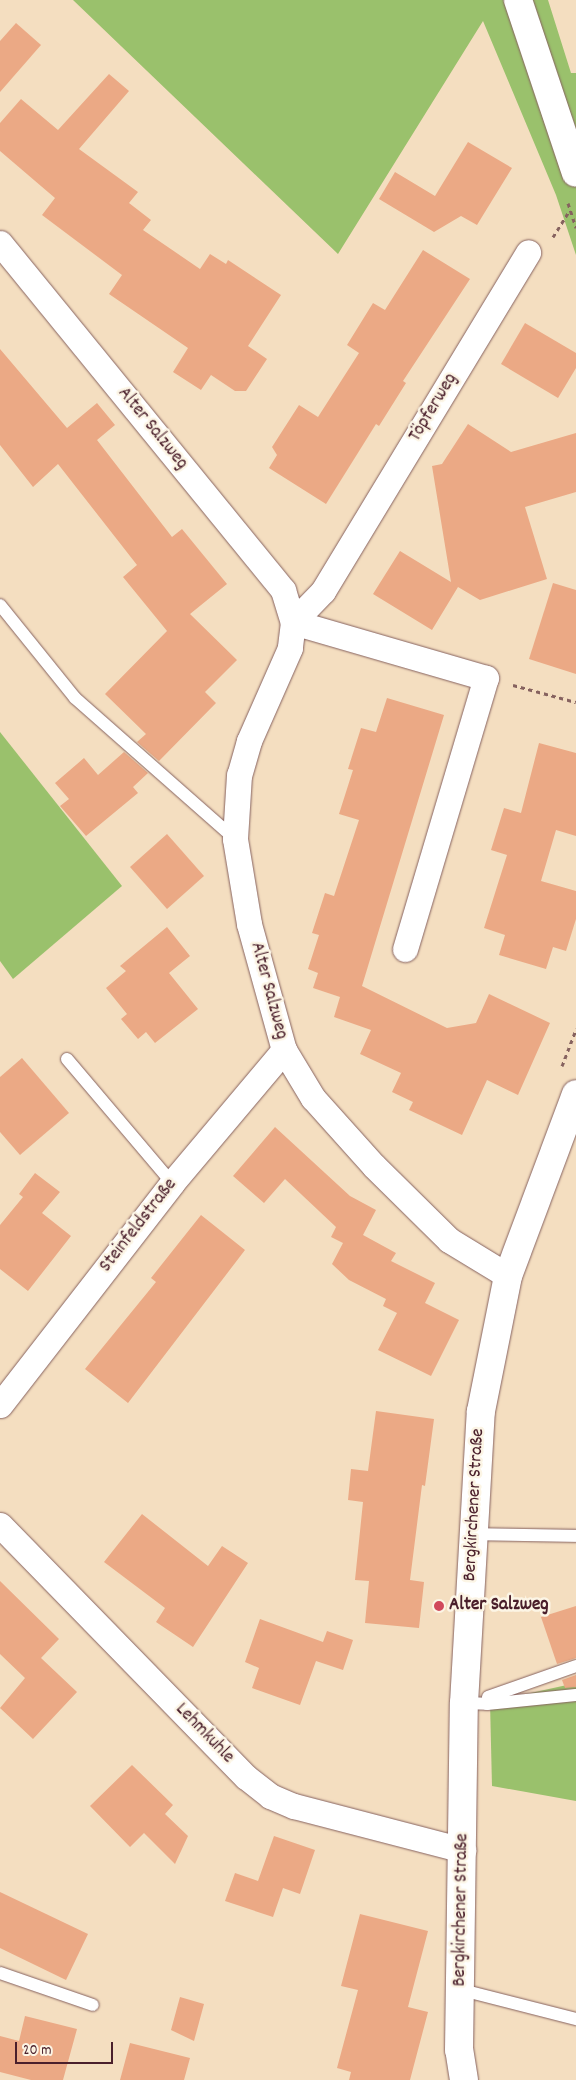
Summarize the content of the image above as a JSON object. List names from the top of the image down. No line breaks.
{"streets":{"street":["Töpferweg","Alter Salzweg","Steinfeldstraße","Bergkirchener Straße","Lehmkuhle"]},"crossings":[["Töpferweg","Alter Salzweg"],["Alter Salzweg","Steinfeldstraße"],["Alter Salzweg","Bergkirchener Straße"],["Bergkirchener Straße","Lehmkuhle"]],"places":["Alter Salzweg"],"scale_bar":"20 m"}
